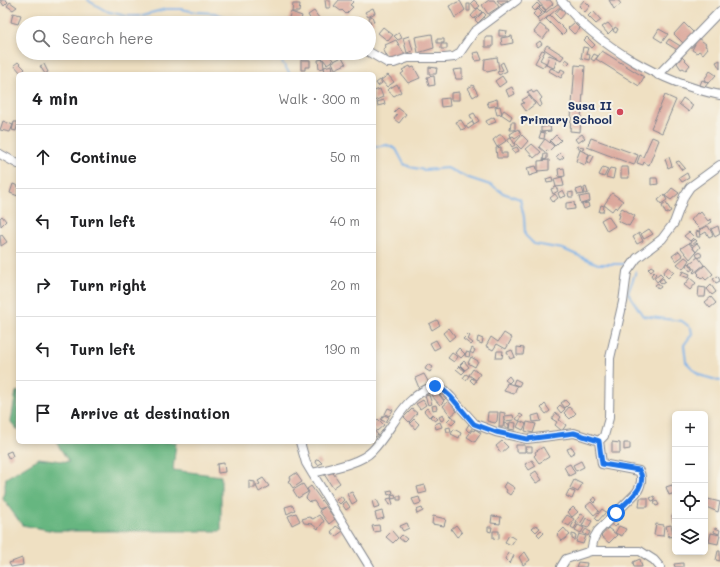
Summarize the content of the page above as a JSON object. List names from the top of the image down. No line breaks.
{"places":["Susa II Primary School"],"page":{"search":"Search here","heading":["4 min","Walk · 300 m"],"list":[["Continue","50 m"],["Turn left","40 m"],["Turn right","20 m"],["Turn left","190 m"],"Arrive at destination"],"map_buttons":["+","−"]}}
